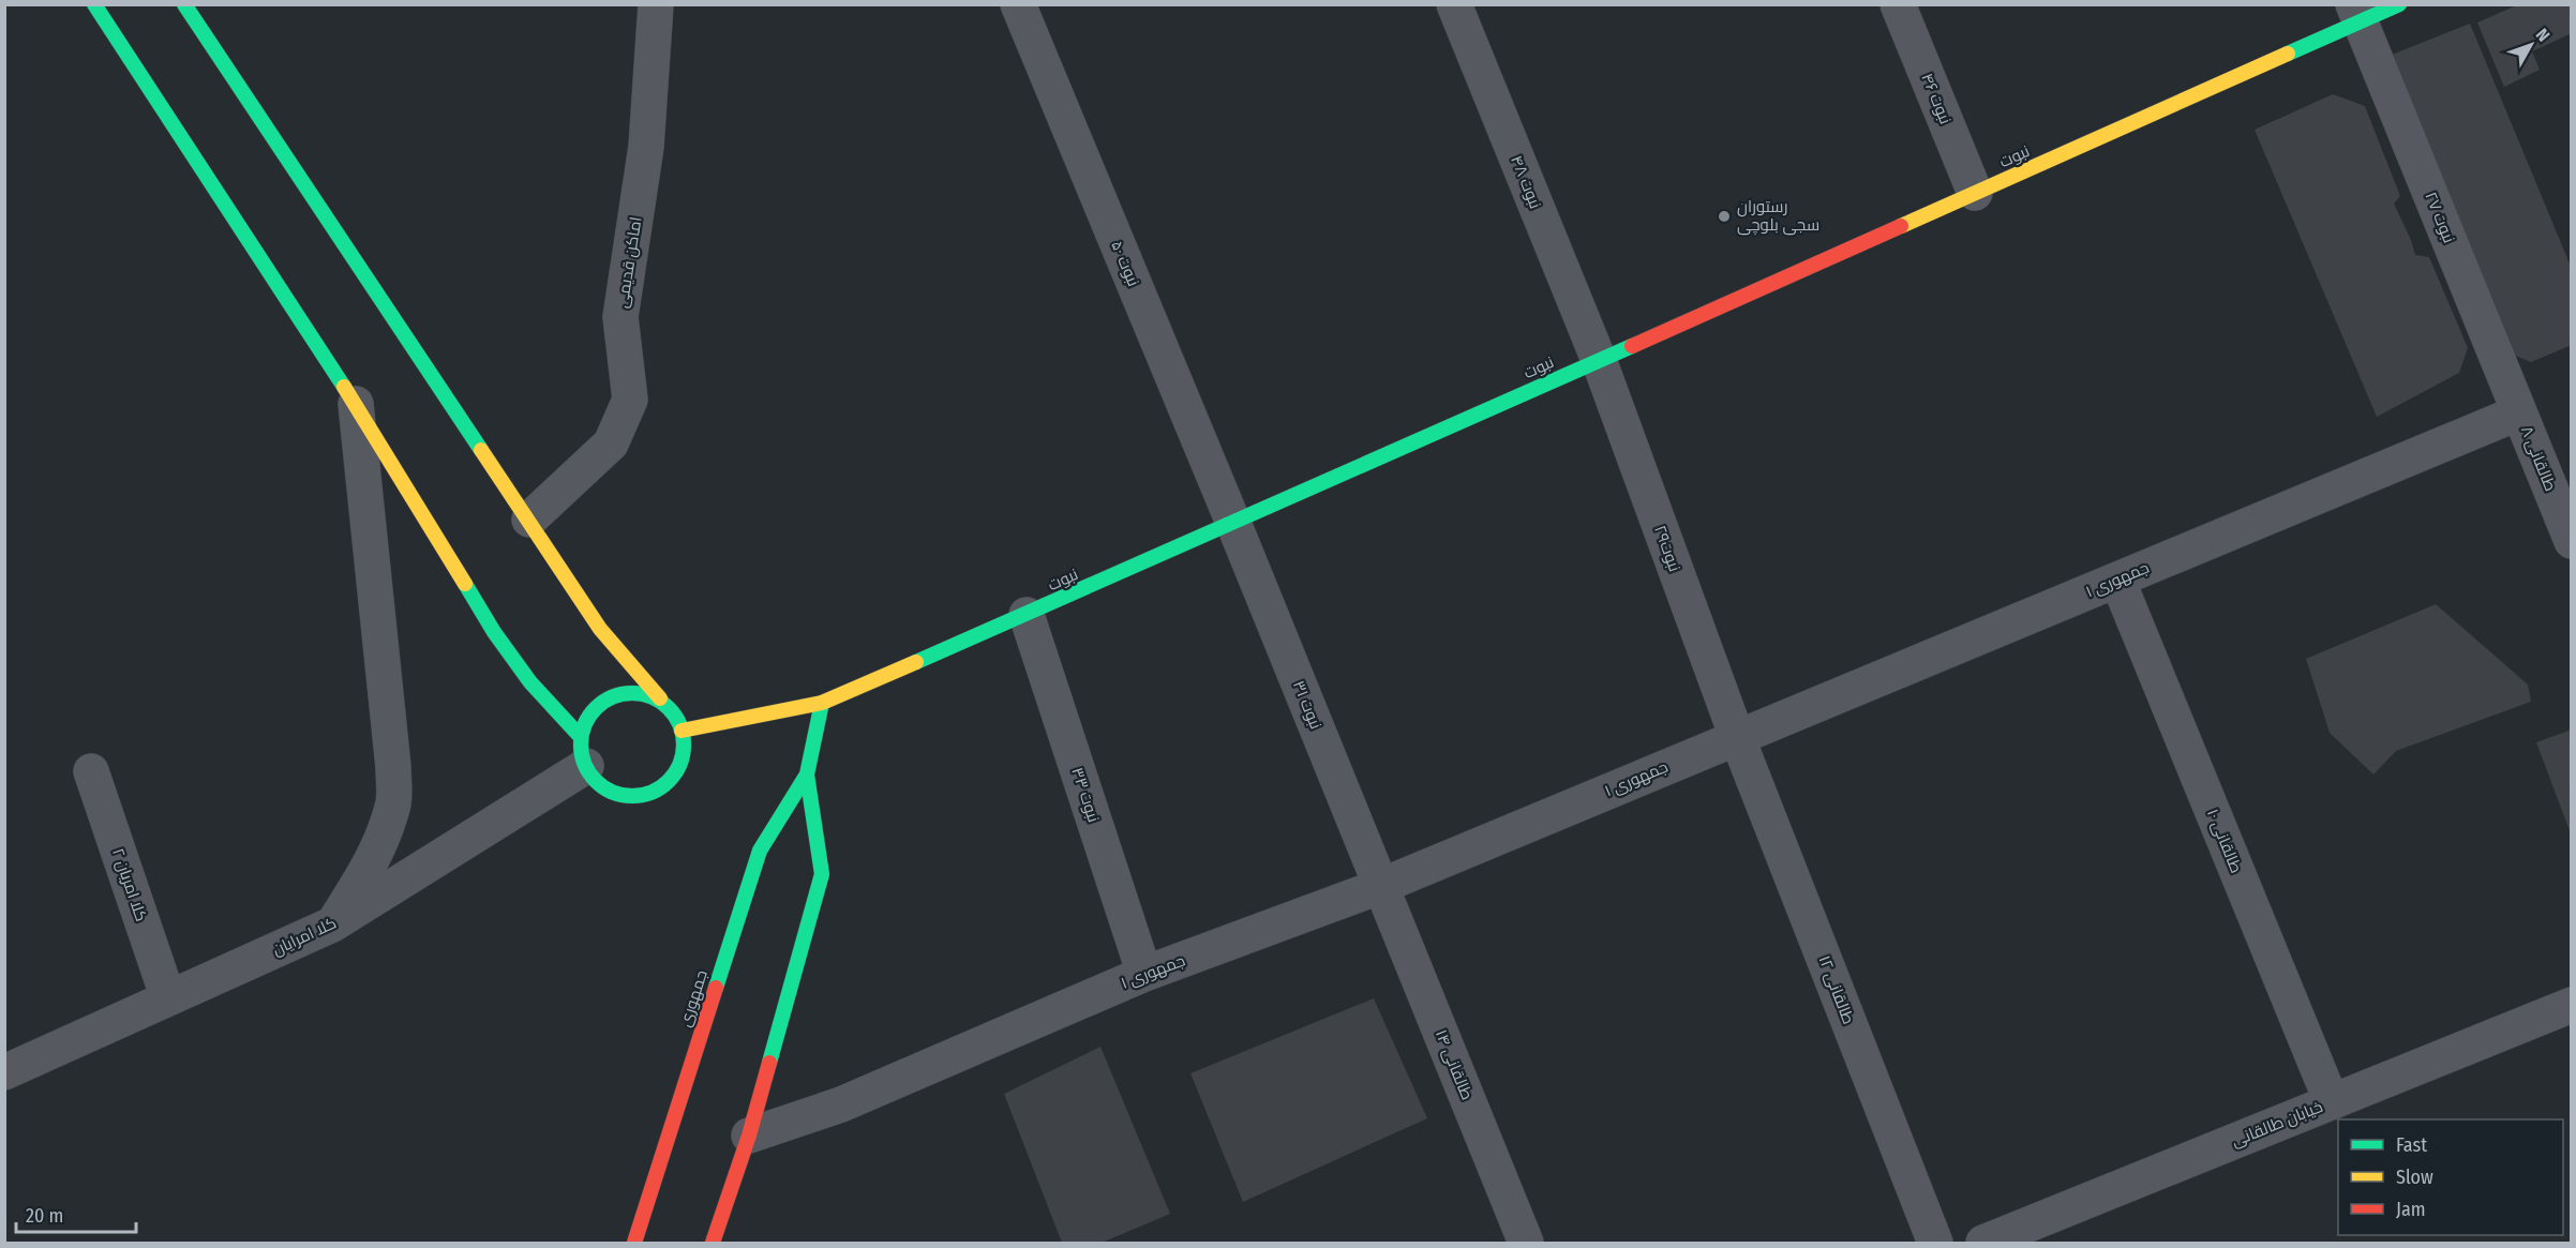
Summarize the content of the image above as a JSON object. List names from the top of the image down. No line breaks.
{"streets":{"main road":["نبوت","جمهوری"],"street":["نبوت ۴۶","نبوت ۴۸","نبوت ۲۷","اماکن قدیمی","نبوت ۵۰","طالقانی ۸","نبوت۲۹","جمهوری ۱","نبوت ۳۱","نبوت ۳۳","طالقانی ۱۰","کلا امریان ۲","کلا امرایان","طالقانی ۱۲","طالقانی ۱۴","خیابان طالقانی"]},"crossings":[["نبوت ۴۶","نبوت"],["نبوت","نبوت ۴۸"],["نبوت","نبوت ۲۷"],["نبوت","نبوت ۵۰"],["نبوت","نبوت۲۹"],["نبوت","نبوت ۳۱"],["نبوت","نبوت ۳۳"],["نبوت","کلا امرایان"],["نبوت","جمهوری"],["نبوت ۴۸","نبوت۲۹"],["نبوت ۲۷","طالقانی ۸"],["نبوت ۲۷","جمهوری ۱"],["نبوت ۵۰","نبوت ۳۱"],["طالقانی ۸","جمهوری ۱"],["نبوت۲۹","جمهوری ۱"],["نبوت۲۹","طالقانی ۱۲"],["جمهوری ۱","نبوت ۳۱"],["جمهوری ۱","نبوت ۳۳"],["جمهوری ۱","طالقانی ۱۰"],["جمهوری ۱","طالقانی ۱۲"],["جمهوری ۱","جمهوری"],["جمهوری ۱","طالقانی ۱۴"],["نبوت ۳۱","طالقانی ۱۴"],["طالقانی ۱۰","خیابان طالقانی"],["کلا امریان ۲","کلا امرایان"]],"places":["رستوران سجی بلوچی"],"legend":["Fast","Slow","Jam"],"scale_bar":"20 m","north":"top right"}
